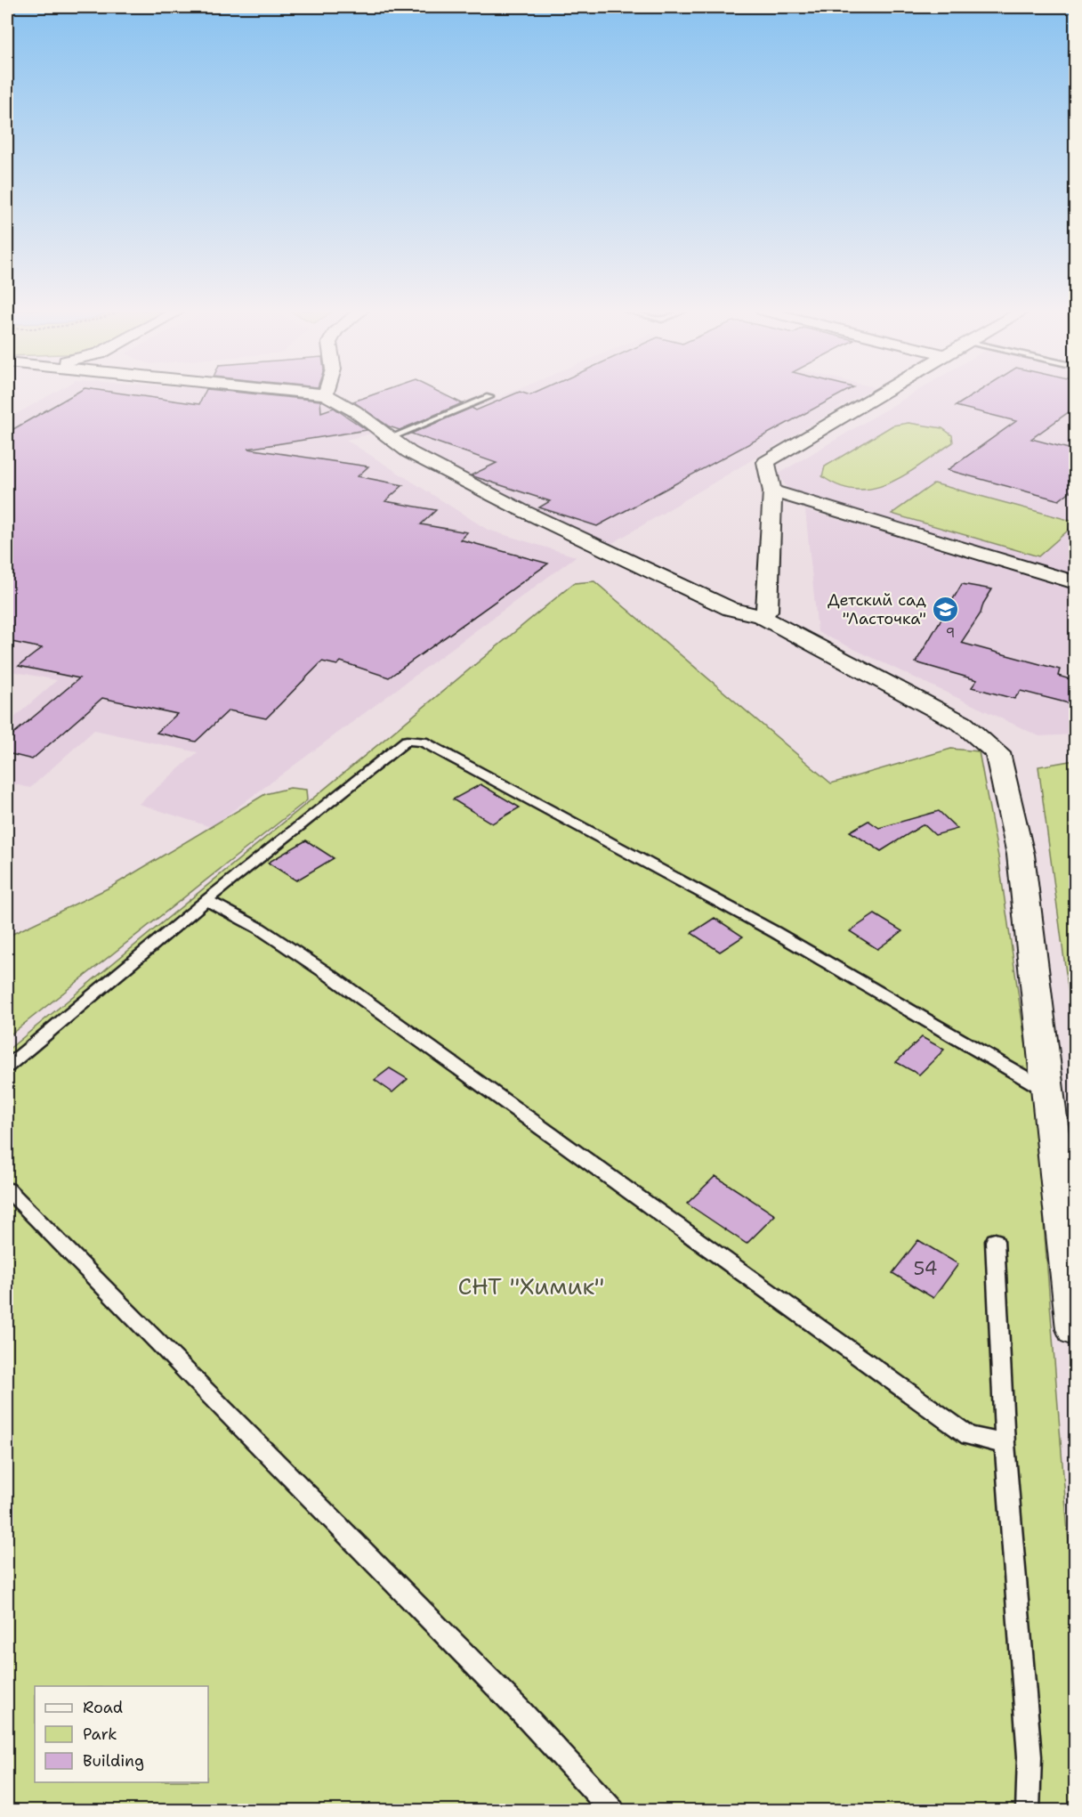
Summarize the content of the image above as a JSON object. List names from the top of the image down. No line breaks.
{"parks":["СНТ \"Химик\""],"places":{"school or university":["Детский сад \"Ласточка\""]},"house_numbers":["9","54"],"legend":["Road","Park","Building"]}
